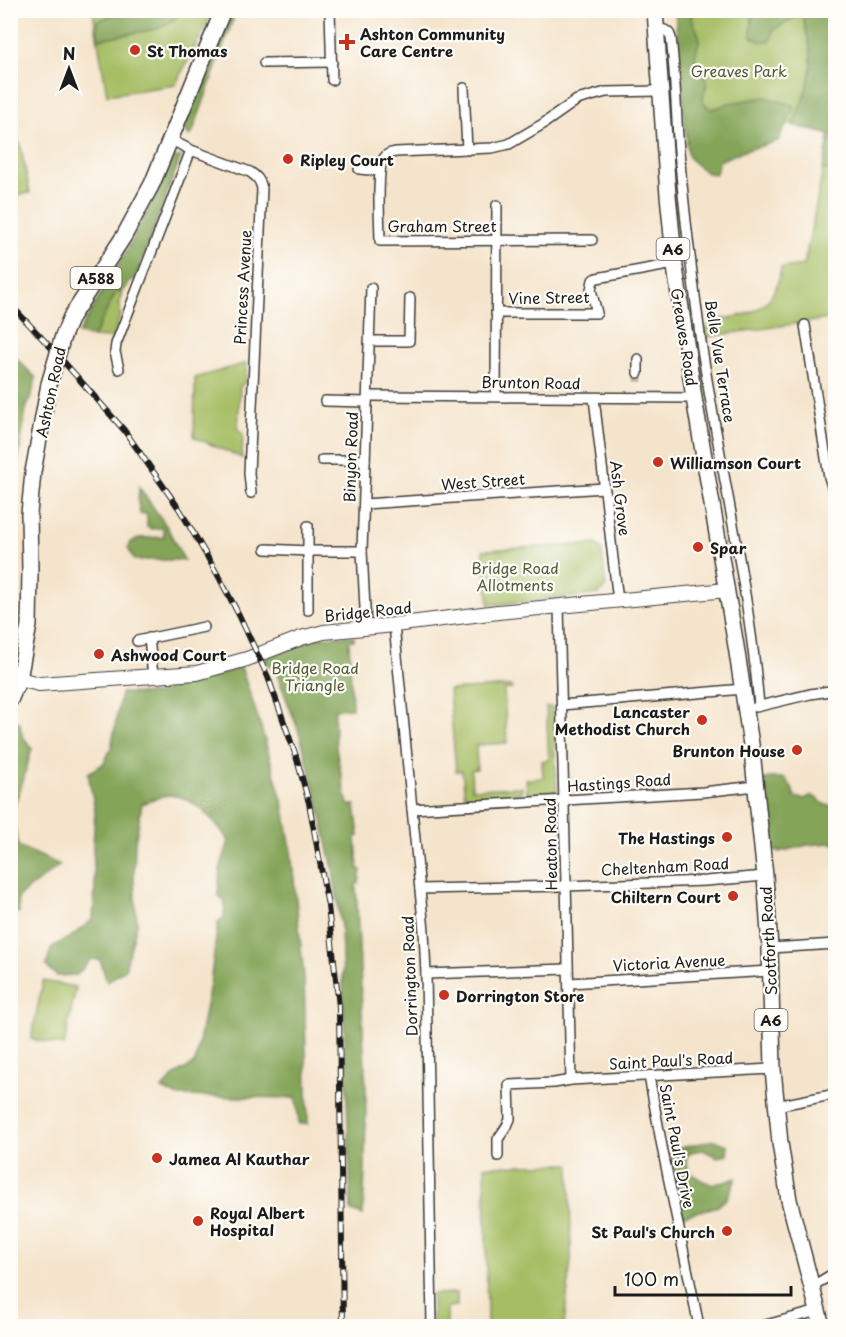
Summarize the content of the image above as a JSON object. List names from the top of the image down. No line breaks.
{"streets":{"main road":["A6","A588","Greaves Road","Ashton Road","Scotforth Road"],"street":["Graham Street","Princess Avenue","Vine Street","Belle Vue Terrace","Brunton Road","Binyon Road","West Street","Ash Grove","Bridge Road","Hastings Road","Heaton Road","Cheltenham Road","Victoria Avenue","Dorrington Road","Saint Paul's Road","Saint Paul's Drive"]},"crossings":[["Princess Avenue","Ashton Road"],["Vine Street","Greaves Road"],["Greaves Road","Belle Vue Terrace"],["Greaves Road","Brunton Road"],["Greaves Road","Bridge Road"],["Greaves Road","Scotforth Road"],["Belle Vue Terrace","Scotforth Road"],["Brunton Road","Binyon Road"],["Brunton Road","Ash Grove"],["Ashton Road","Bridge Road"],["Binyon Road","West Street"],["Binyon Road","Bridge Road"],["West Street","Ash Grove"],["Ash Grove","Bridge Road"],["Bridge Road","Heaton Road"],["Bridge Road","Scotforth Road"],["Bridge Road","Dorrington Road"],["Hastings Road","Heaton Road"],["Hastings Road","Scotforth Road"],["Hastings Road","Dorrington Road"],["Heaton Road","Cheltenham Road"],["Heaton Road","Victoria Avenue"],["Heaton Road","Saint Paul's Road"],["Cheltenham Road","Scotforth Road"],["Cheltenham Road","Dorrington Road"],["Scotforth Road","Victoria Avenue"],["Scotforth Road","Saint Paul's Road"],["Saint Paul's Road","Saint Paul's Drive"]],"parks":["Greaves Park","Bridge Road Allotments","Bridge Road Triangle"],"places":{"health":["Ashton Community Care Centre"],"other":["St Thomas","Ripley Court","Williamson Court","Spar","Ashwood Court","Lancaster Methodist Church","Brunton House","The Hastings","Chiltern Court","Dorrington Store","Jamea Al Kauthar","Royal Albert Hospital","St Paul's Church"]},"scale_bar":"100 m","north":"top"}
